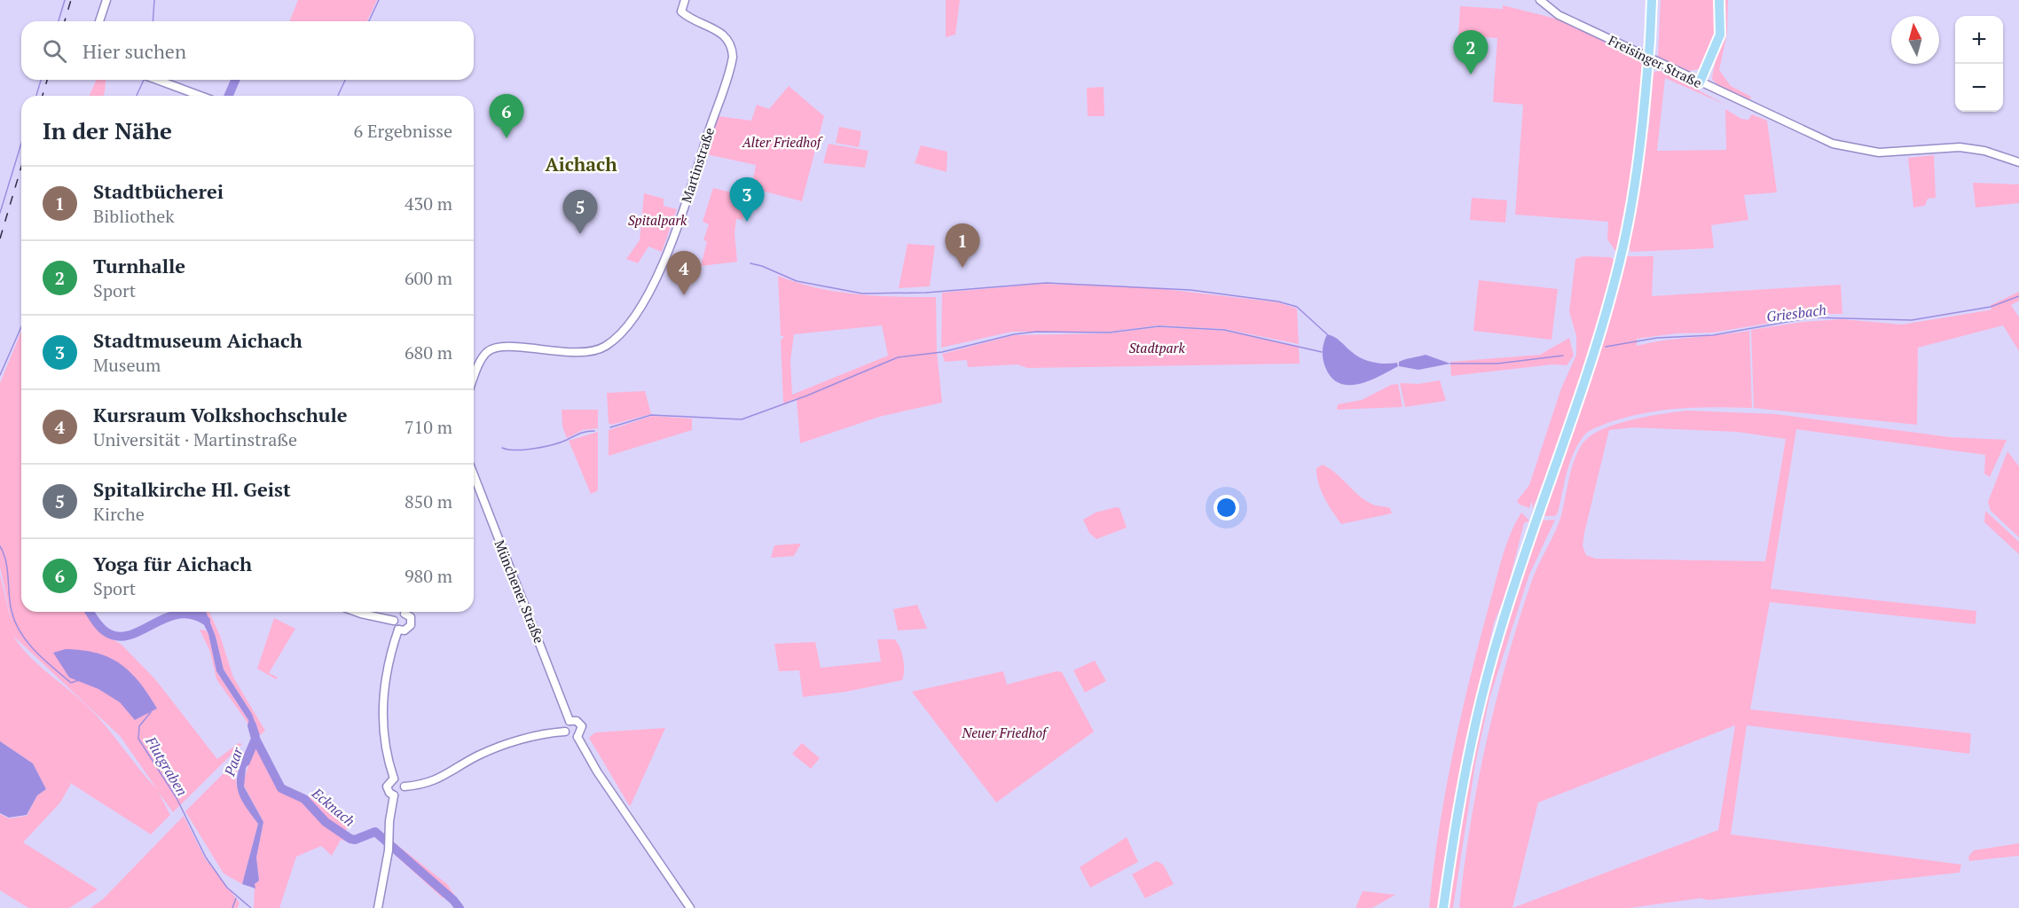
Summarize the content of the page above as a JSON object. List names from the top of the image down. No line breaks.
{"streets":{"main road":["Freisinger Straße","Martinstraße","Münchener Straße"]},"districts":["Aichach"],"water":["Griesbach","Paar","Flutgraben","Ecknach"],"parks":["Alter Friedhof","Spitalpark","Stadtpark","Neuer Friedhof"],"north":"top","page":{"map_buttons":["+","−"],"search":"Hier suchen","pins":["2","6","3","5","1","4"],"heading":["In der Nähe","6 Ergebnisse"],"list":[{"mark":"1","name":"Stadtbücherei","note":"Bibliothek","value":"430 m"},{"mark":"2","name":"Turnhalle","note":"Sport","value":"600 m"},{"mark":"3","name":"Stadtmuseum Aichach","note":"Museum","value":"680 m"},{"mark":"4","name":"Kursraum Volkshochschule","note":"Universität · Martinstraße","value":"710 m"},{"mark":"5","name":"Spitalkirche Hl. Geist","note":"Kirche","value":"850 m"},{"mark":"6","name":"Yoga für Aichach","note":"Sport","value":"980 m"}]}}
